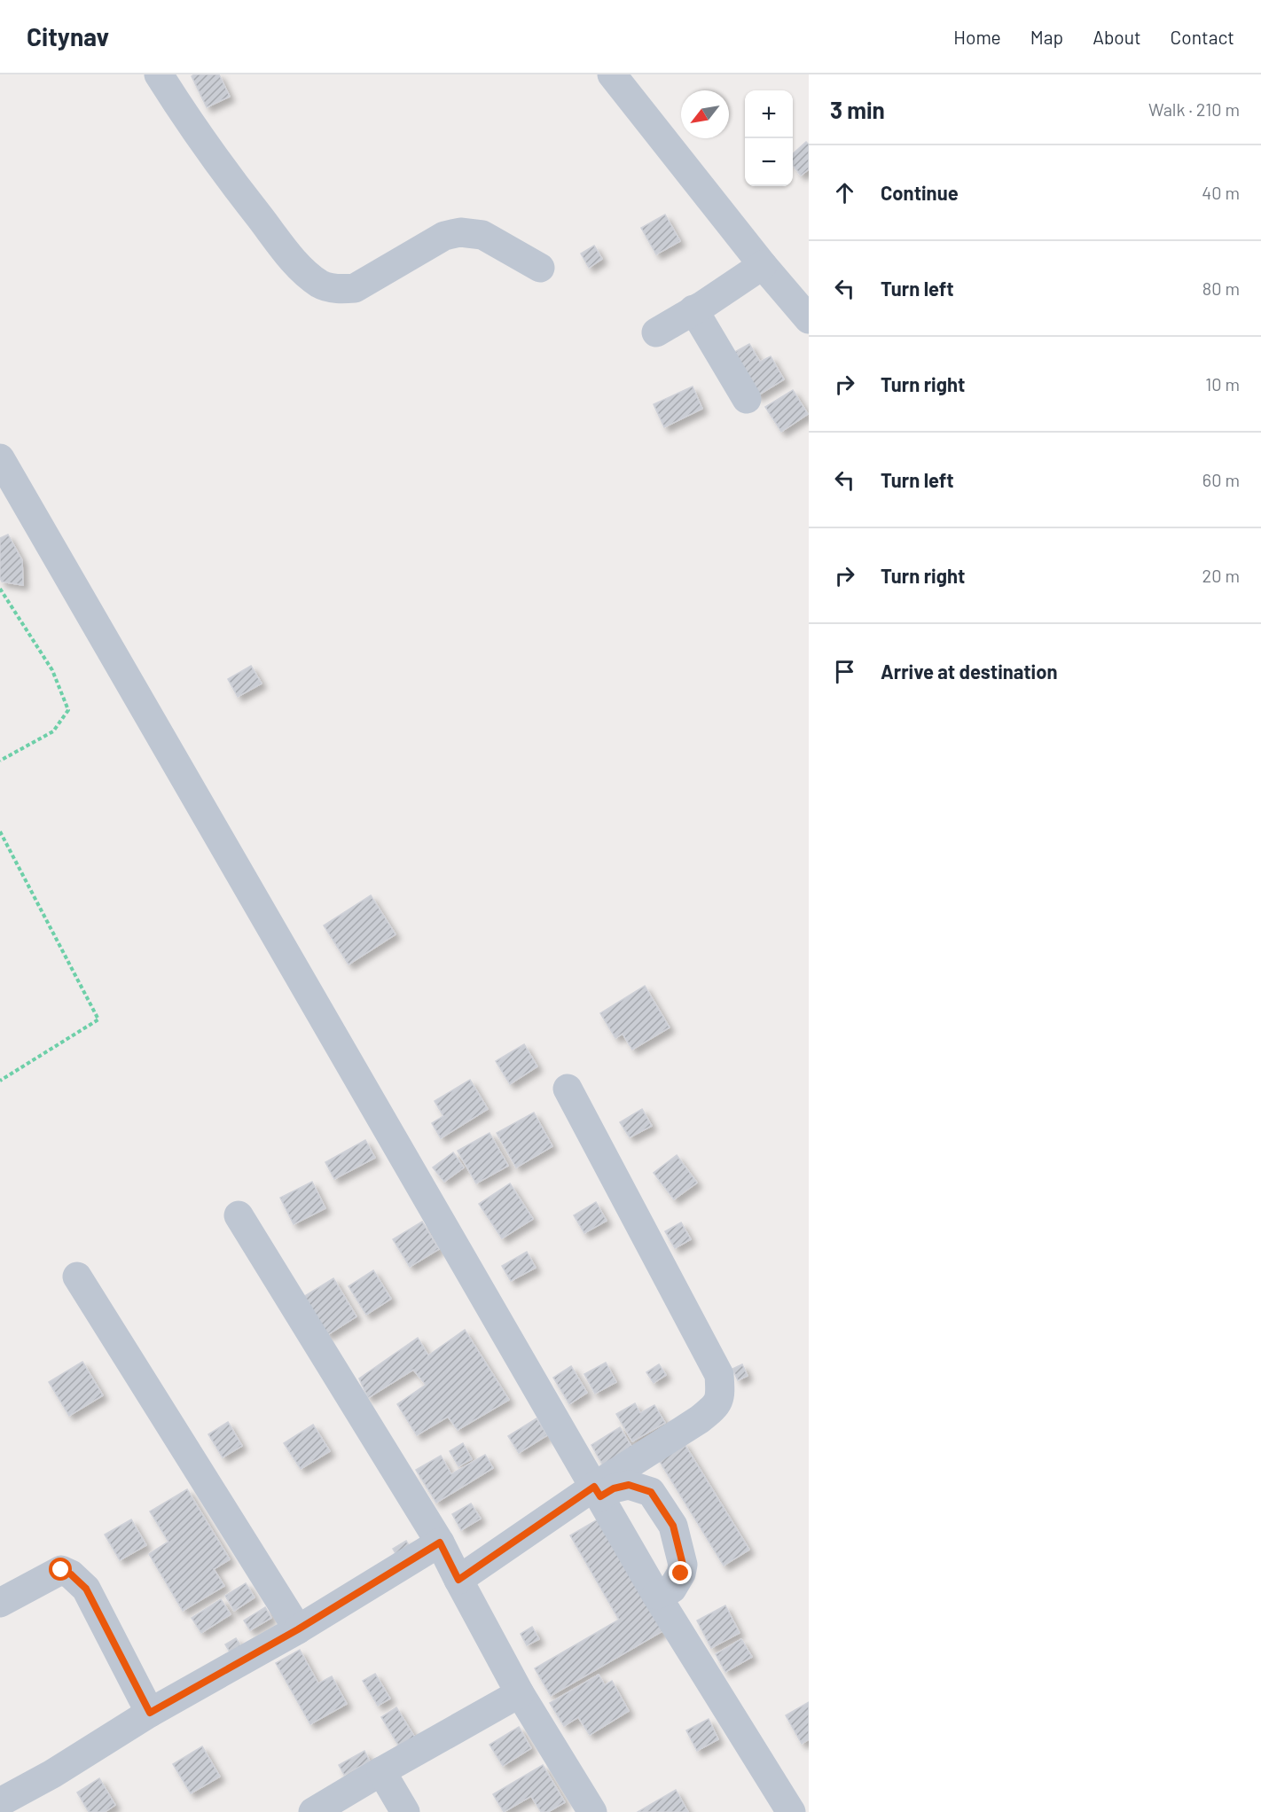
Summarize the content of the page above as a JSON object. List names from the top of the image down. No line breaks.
{"north":"bottom left","page":{"header":"Citynav","nav":["Home","Map","About","Contact"],"heading":["3 min","Walk · 210 m"],"map_buttons":["+","−"],"list":[["Continue","40 m"],["Turn left","80 m"],["Turn right","10 m"],["Turn left","60 m"],["Turn right","20 m"],"Arrive at destination"]}}
